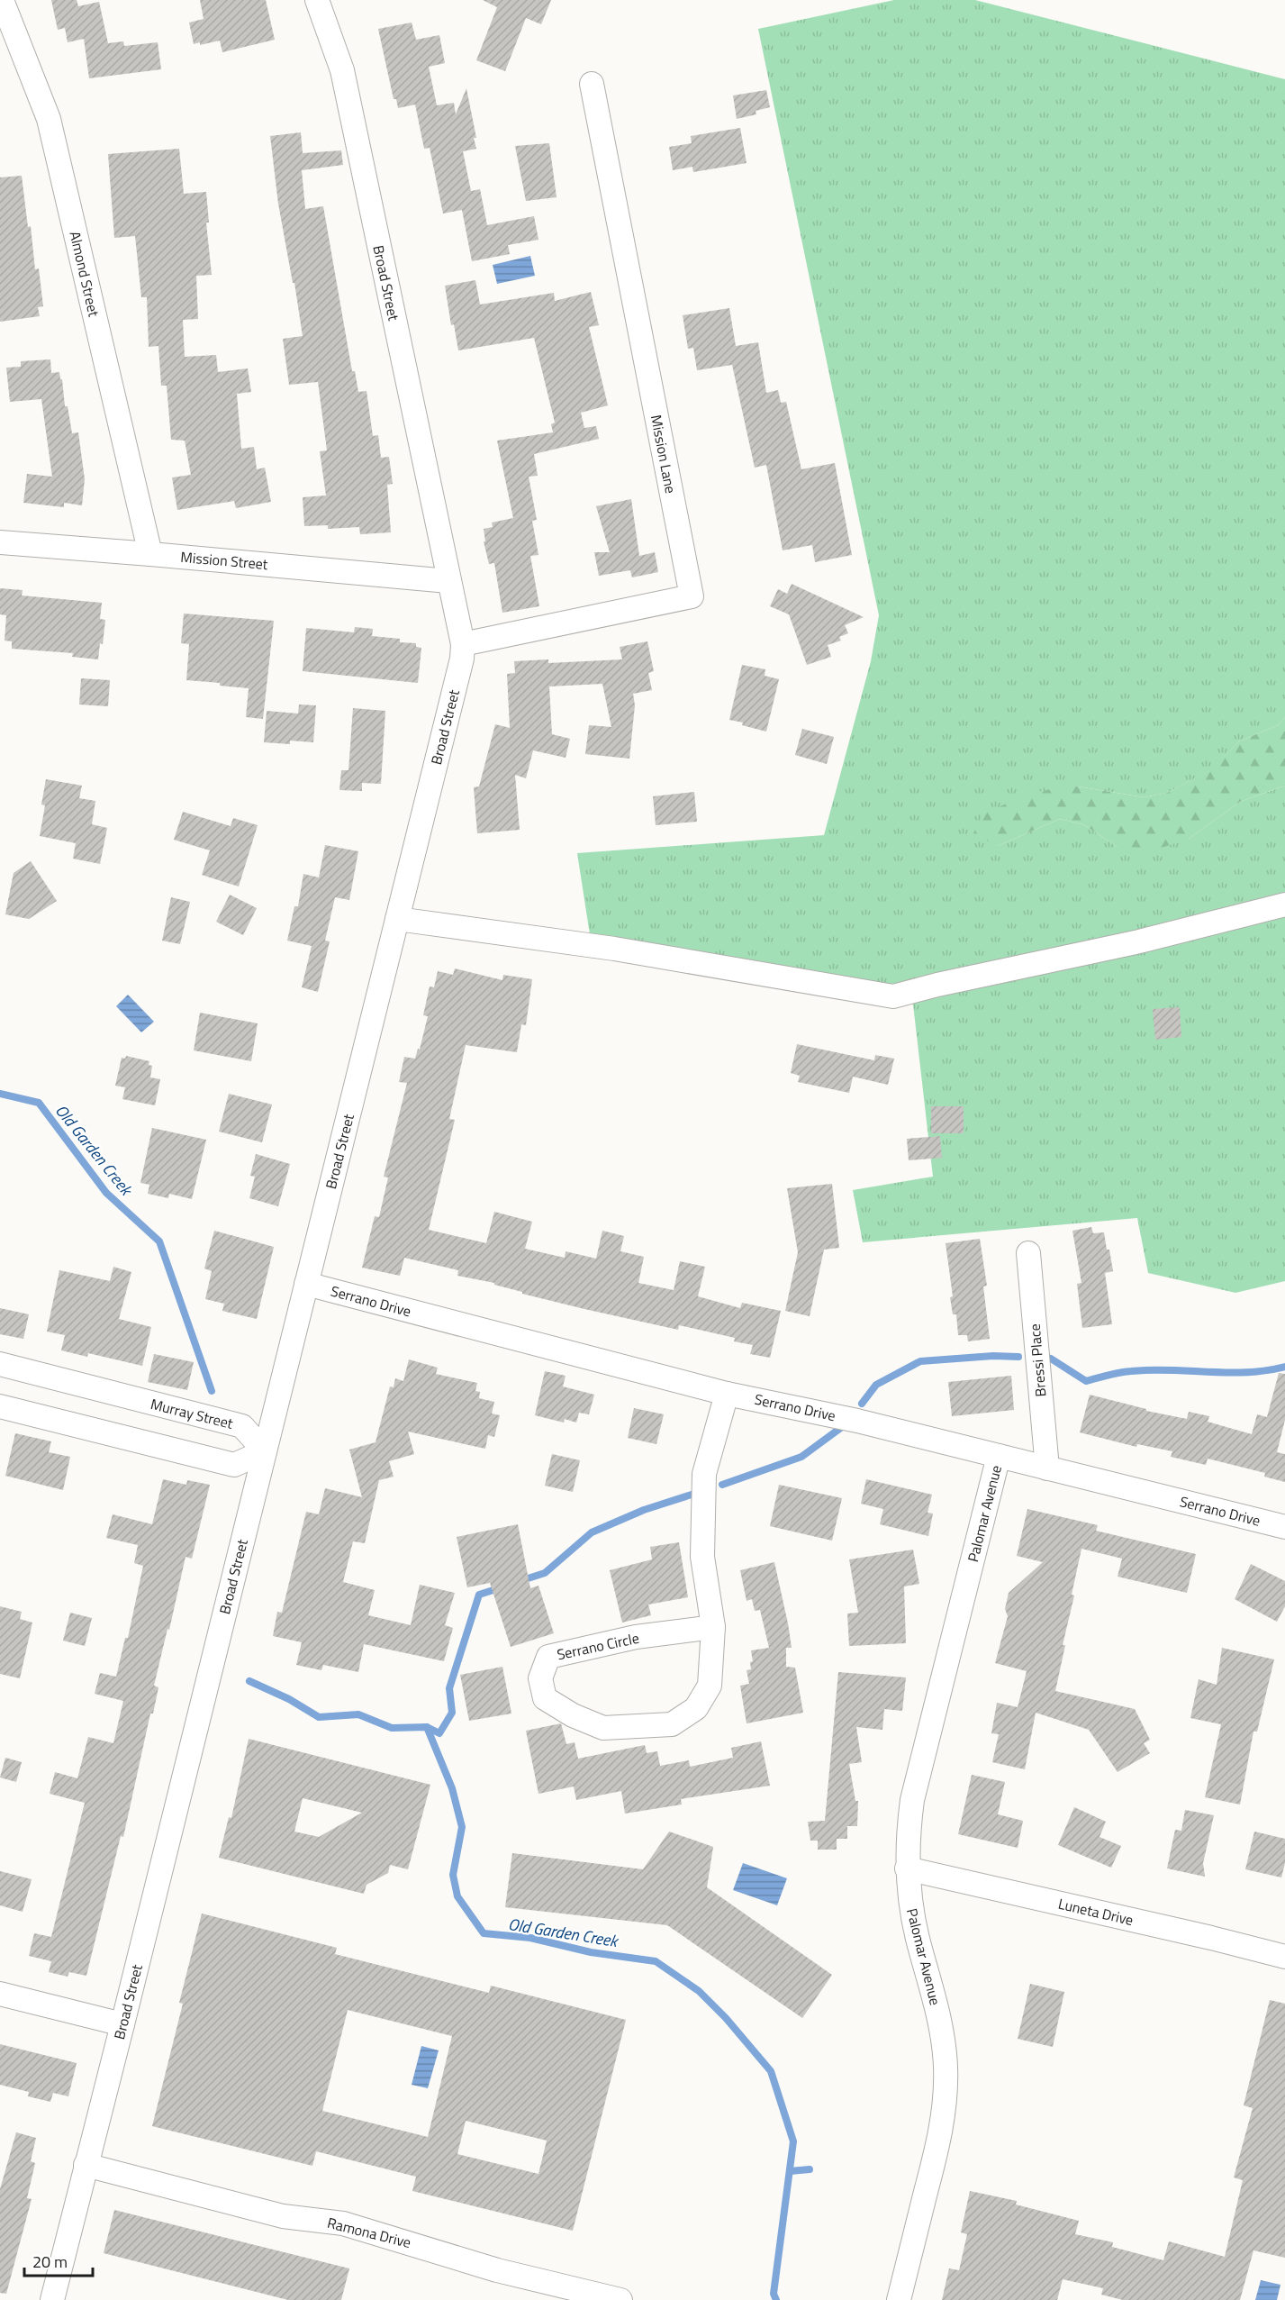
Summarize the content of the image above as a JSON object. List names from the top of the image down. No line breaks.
{"streets":{"street":["Almond Street","Broad Street","Mission Lane","Mission Street","Serrano Drive","Bressi Place","Murray Street","Palomar Avenue","Serrano Circle","Luneta Drive","Ramona Drive"]},"crossings":[["Almond Street","Mission Street"],["Broad Street","Mission Lane"],["Broad Street","Mission Street"],["Broad Street","Serrano Drive"],["Broad Street","Murray Street"],["Broad Street","Ramona Drive"],["Serrano Drive","Bressi Place"],["Serrano Drive","Palomar Avenue"],["Serrano Drive","Serrano Circle"],["Palomar Avenue","Luneta Drive"]],"water":["Old Garden Creek"],"scale_bar":"20 m"}
